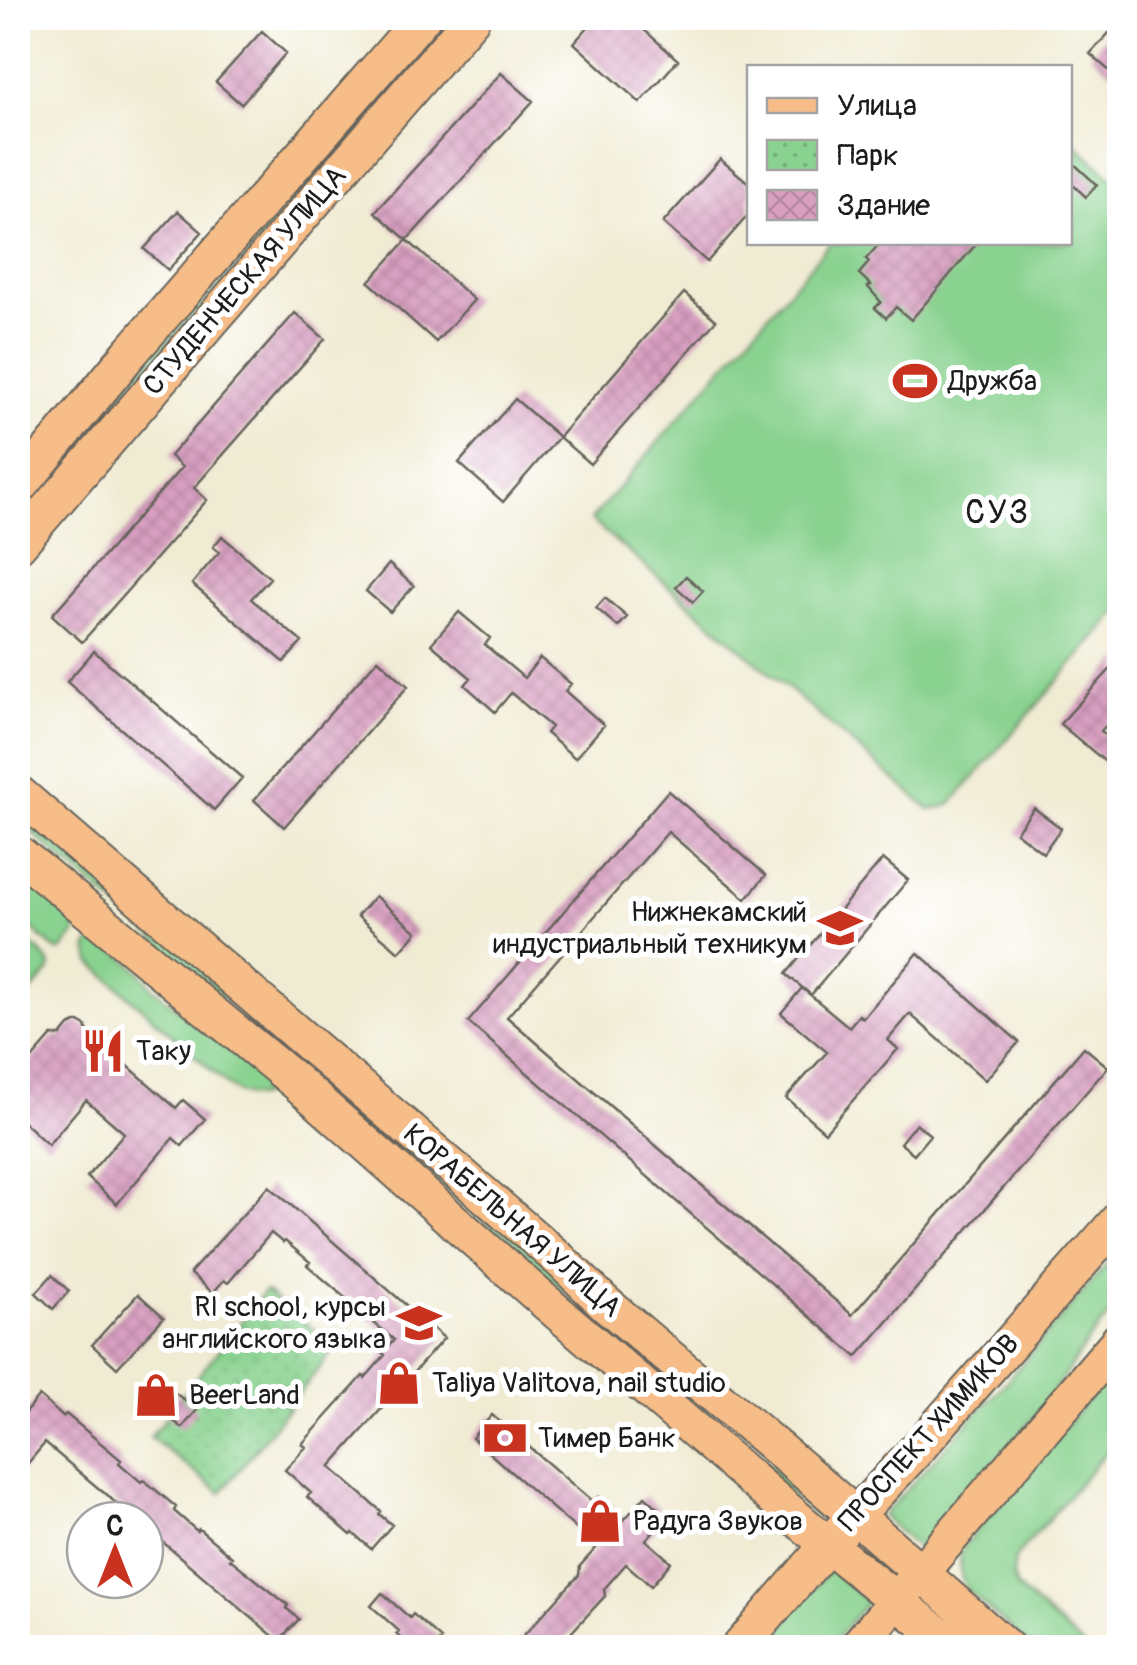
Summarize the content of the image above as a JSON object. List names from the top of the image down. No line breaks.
{"streets":{"main road":["СТУДЕНЧЕСКАЯ УЛИЦА","КОРАБЕЛЬНАЯ УЛИЦА","ПРОСПЕКТ ХИМИКОВ"]},"crossings":[["КОРАБЕЛЬНАЯ УЛИЦА","ПРОСПЕКТ ХИМИКОВ"]],"districts":["СУЗ"],"places":{"sports":["Дружба"],"school or university":["Нижнекамский индустриальный техникум","RI school, курсы английского языка"],"restaurant":["Таку"],"shop":["Taliya Valitova, nail studio","BeerLand","Радуга Звуков"],"bank":["Тимер Банк"]},"legend":["Улица","Парк","Здание"],"north":"top"}
